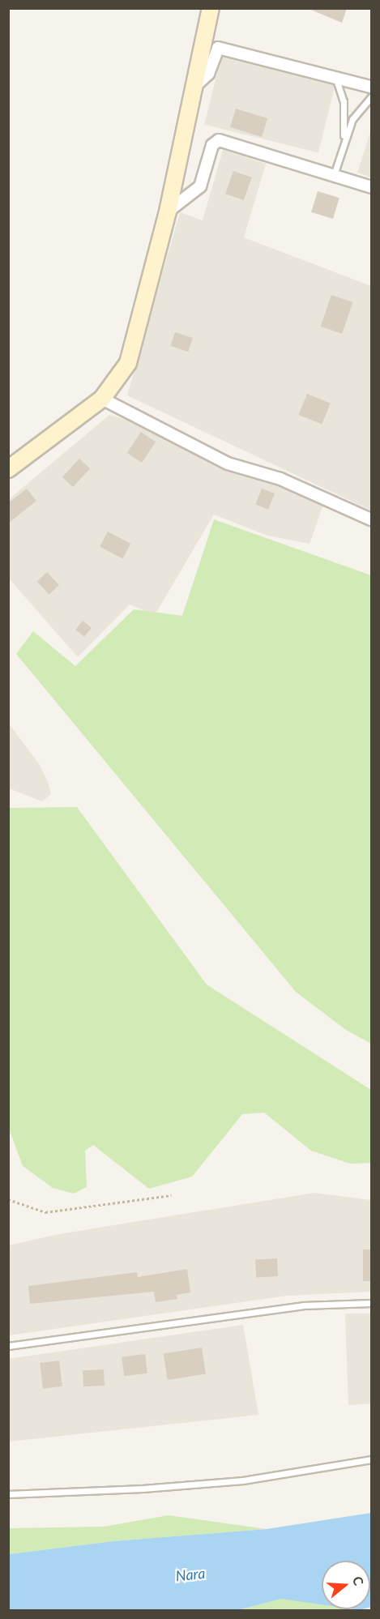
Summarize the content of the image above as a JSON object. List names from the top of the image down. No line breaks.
{"water":["Nara"],"north":"right"}
